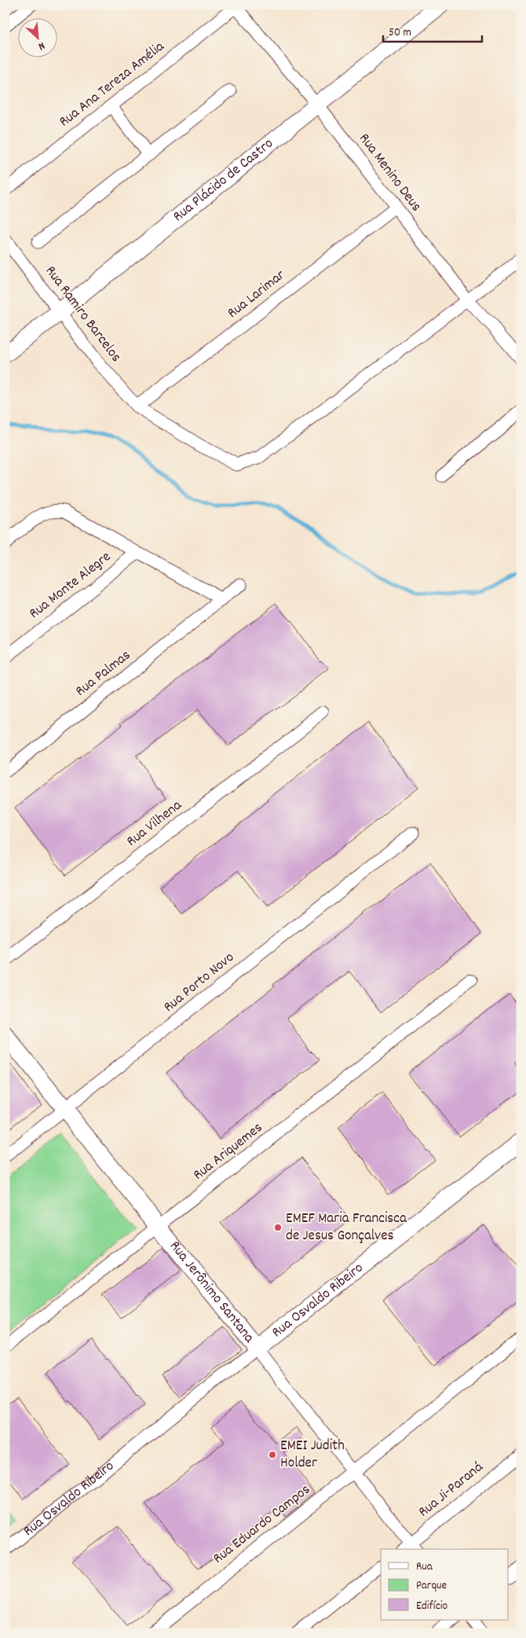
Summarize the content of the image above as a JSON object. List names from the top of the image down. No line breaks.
{"streets":{"street":["Rua Ana Tereza Amélia","Rua Menino Deus","Rua Plácido de Castro","Rua Larimar","Rua Ramiro Barcelos","Rua Monte Alegre","Rua Palmas","Rua Vilhena","Rua Porto Novo","Rua Ariquemes","Rua Jerônimo Santana","Rua Osvaldo Ribeiro","Rua Ji-Paraná","Rua Eduardo Campos"]},"crossings":[["Rua Ana Tereza Amélia","Rua Menino Deus"],["Rua Menino Deus","Rua Plácido de Castro"],["Rua Menino Deus","Rua Larimar"],["Rua Menino Deus","Rua Ramiro Barcelos"],["Rua Plácido de Castro","Rua Ramiro Barcelos"],["Rua Larimar","Rua Ramiro Barcelos"],["Rua Porto Novo","Rua Jerônimo Santana"],["Rua Ariquemes","Rua Jerônimo Santana"],["Rua Jerônimo Santana","Rua Osvaldo Ribeiro"],["Rua Jerônimo Santana","Rua Ji-Paraná"],["Rua Jerônimo Santana","Rua Eduardo Campos"]],"places":["EMEF Maria Francisca de Jesus Gonçalves","EMEI Judith Holder"],"legend":["Rua","Parque","Edifício"],"scale_bar":"50 m","north":"bottom right"}
